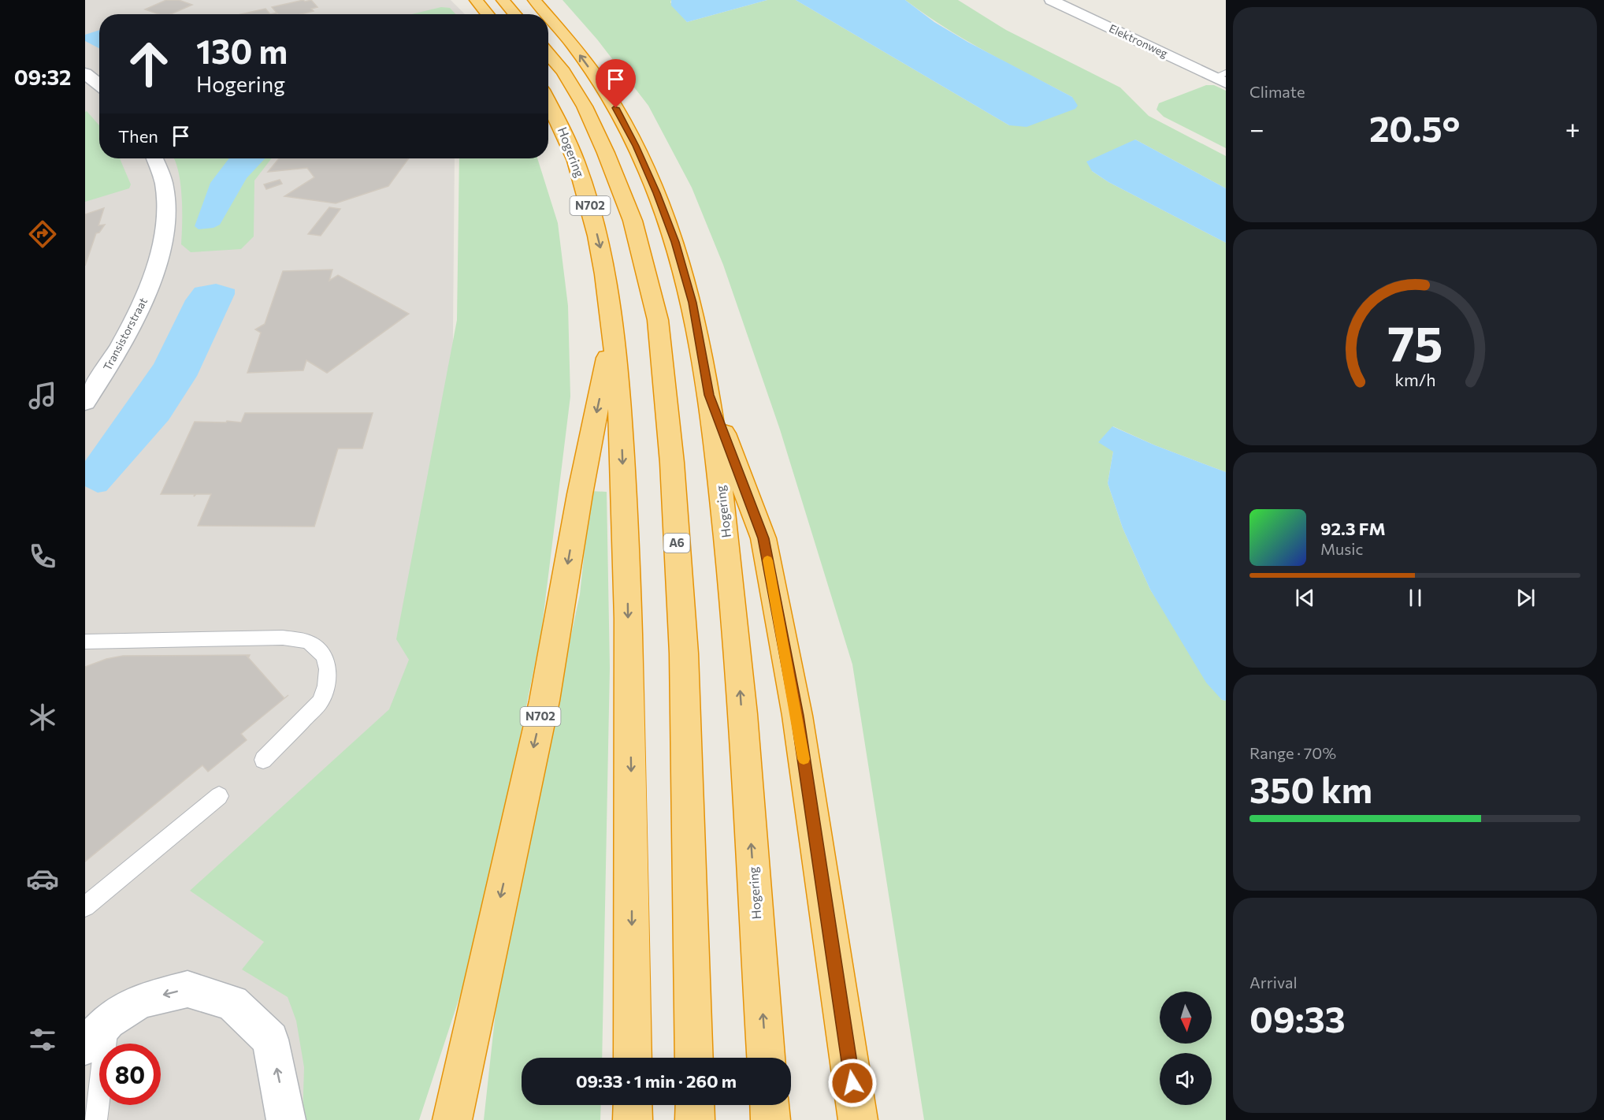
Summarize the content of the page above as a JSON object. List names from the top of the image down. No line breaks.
{"streets":{"highway":["Hogering","N702","A6"],"street":["Elektronweg","Transistorstraat"]},"crossings":[["Hogering","N702"]],"north":"bottom","page":{"tabs":"09:32","tile":["Climate",["Range · 70%","350 km"],["Arrival","09:33"]],"turn":["130 m","Hogering"],"heat":["−","20.5°","+"],"then":"Then","song":["92.3 FM","Music"],"limit":"80","trip":"09:33 · 1 min · 260 m","gauge":["75","km/h"]}}
